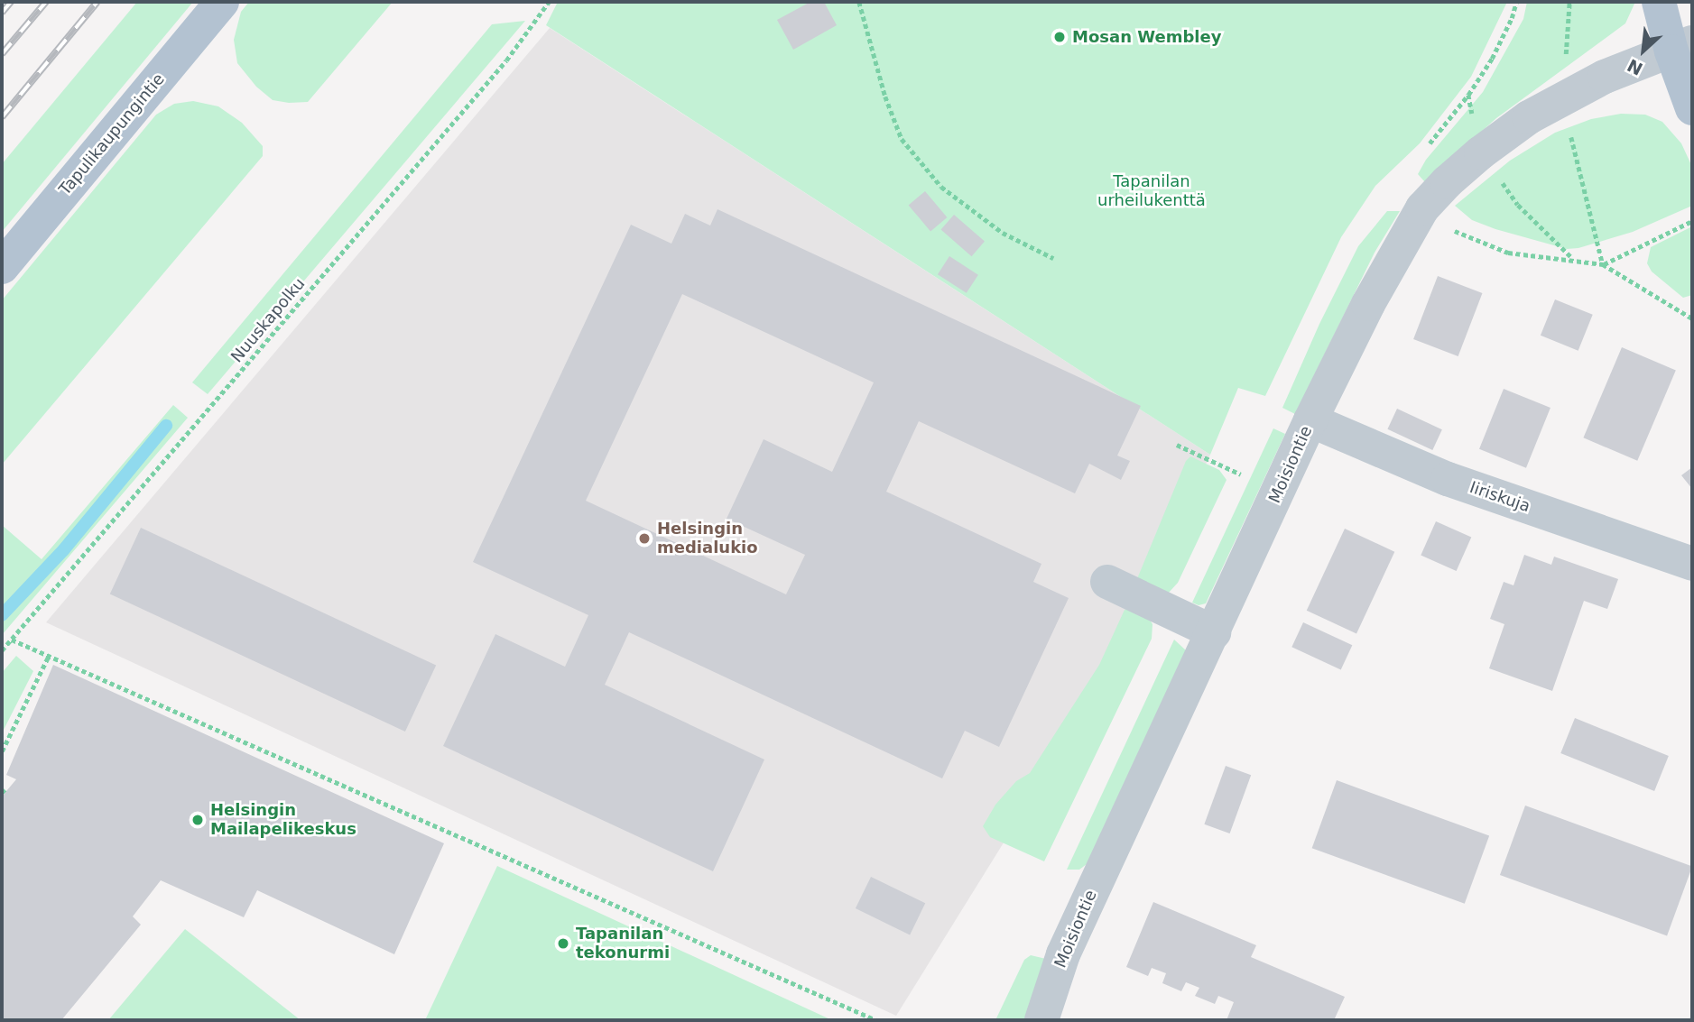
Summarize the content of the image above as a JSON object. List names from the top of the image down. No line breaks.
{"streets":{"main road":["Tapulikaupungintie"],"street":["Moisiontie","Iiriskuja"],"path":["Nuuskapolku"]},"crossings":[["Moisiontie","Iiriskuja"]],"parks":["Tapanilan urheilukenttä"],"places":["Mosan Wembley","Helsingin medialukio","Helsingin Mailapelikeskus","Tapanilan tekonurmi"],"north":"bottom left"}
